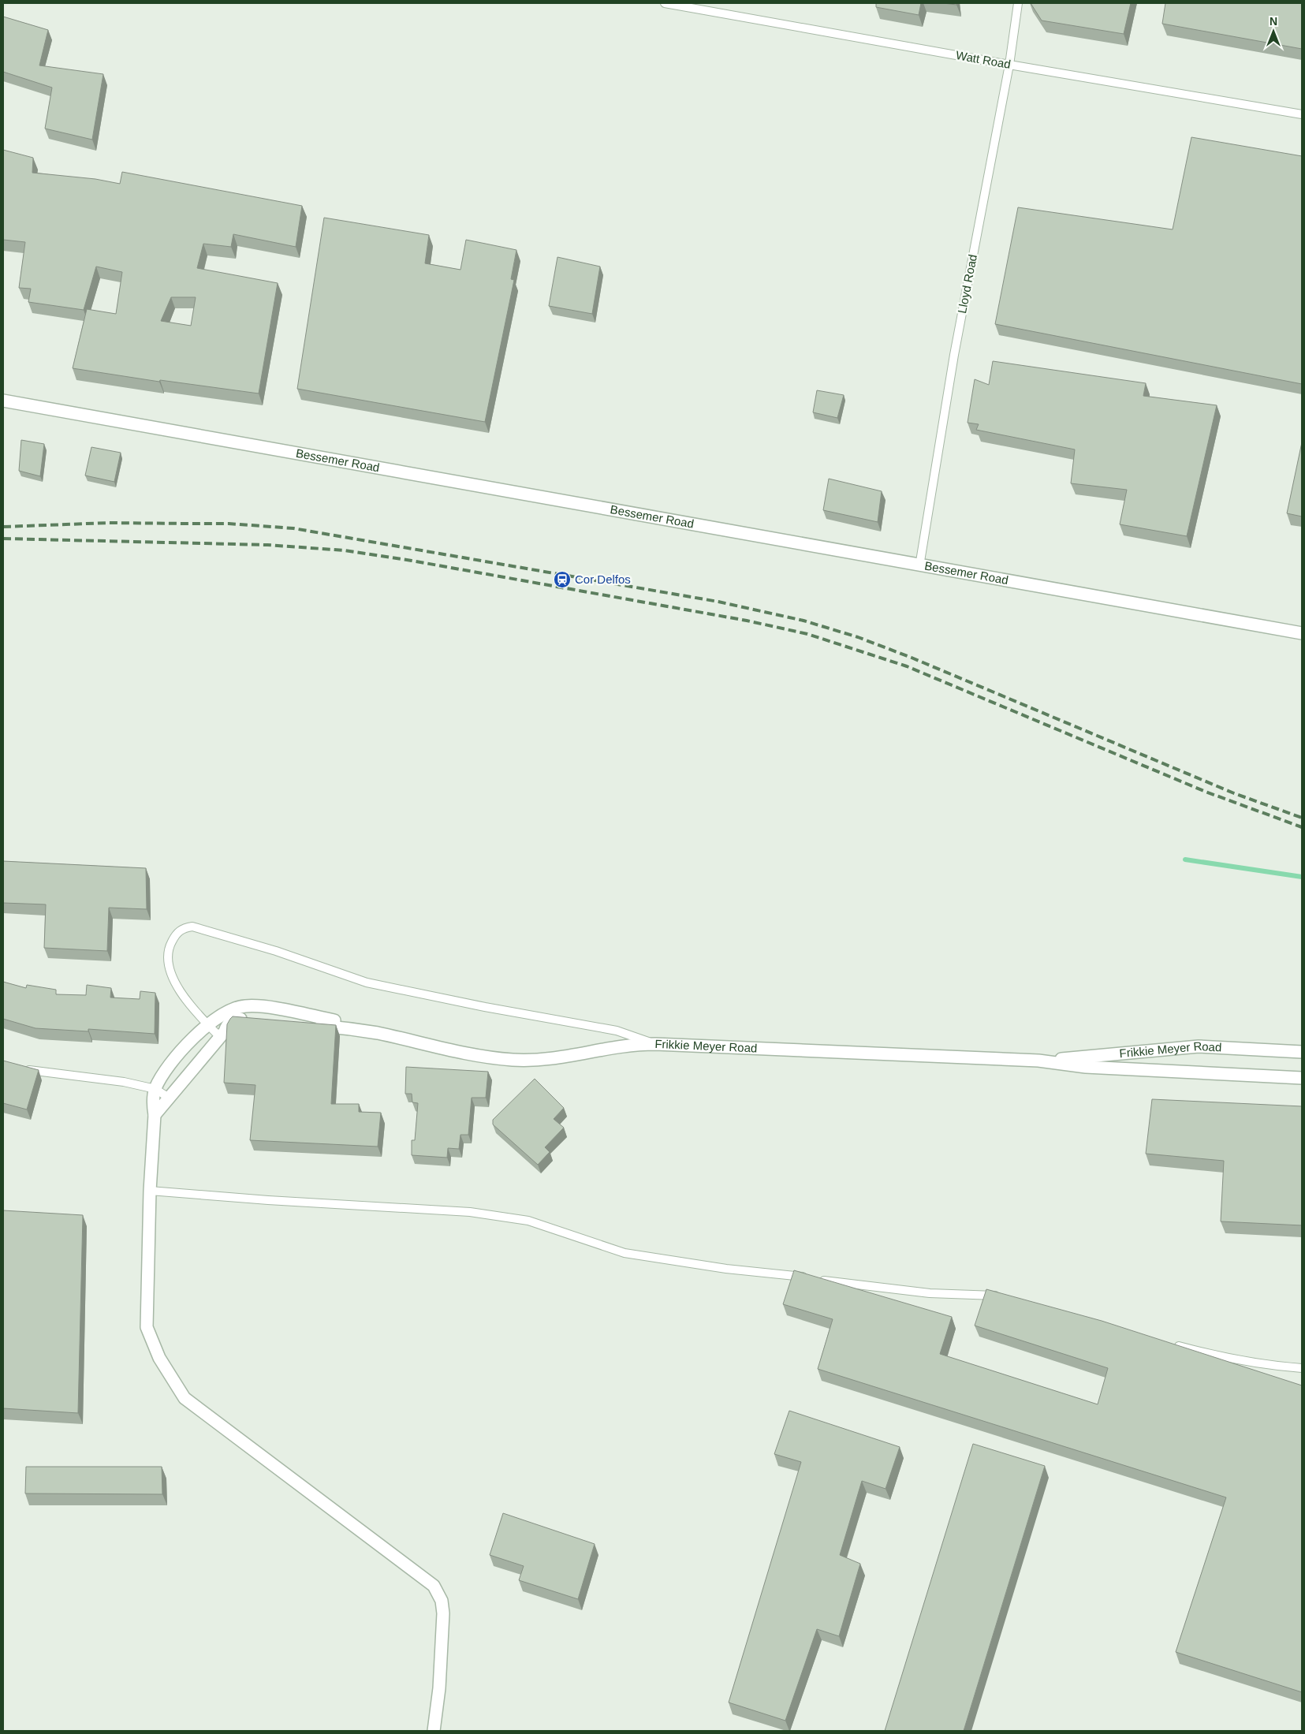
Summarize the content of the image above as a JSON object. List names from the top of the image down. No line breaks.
{"streets":{"street":["Bessemer Road","Frikkie Meyer Road"],"lane":["Watt Road","Lloyd Road"]},"crossings":[["Watt Road","Lloyd Road"],["Lloyd Road","Bessemer Road"]],"places":{"station":["Cor Delfos"]},"north":"top"}
